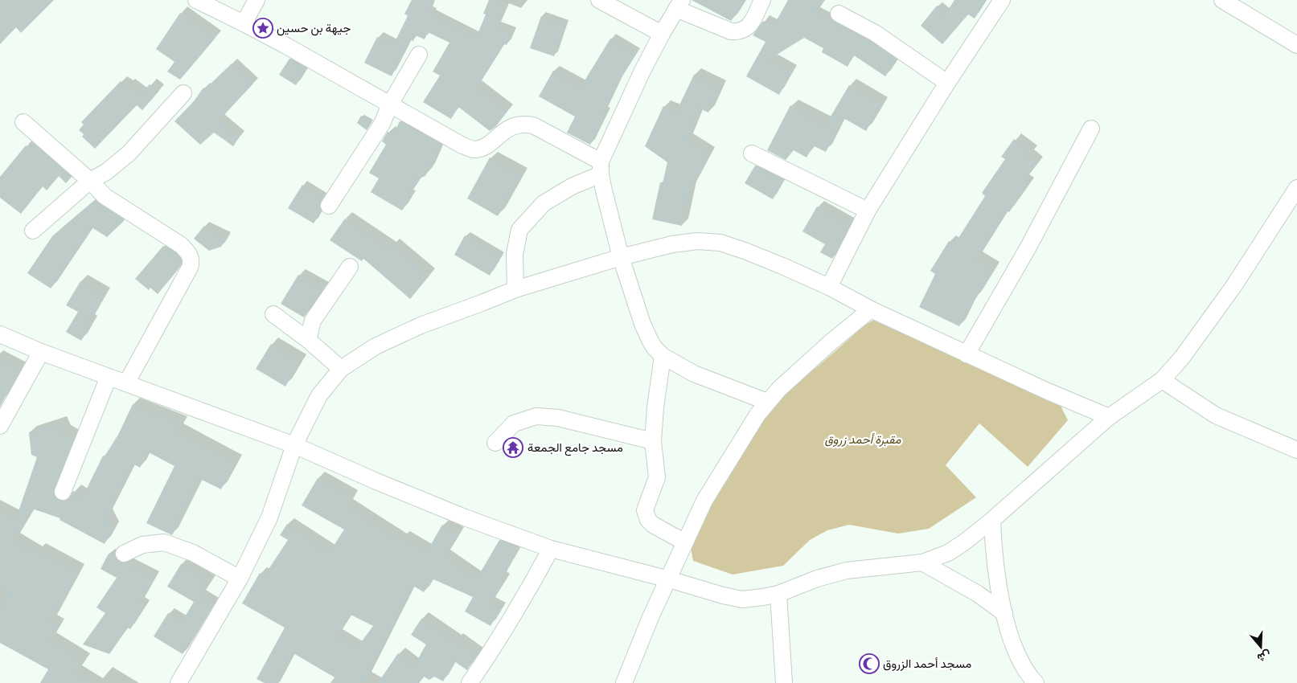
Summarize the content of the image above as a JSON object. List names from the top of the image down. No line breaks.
{"parks":["مقبرة أحمد زروق"],"places":{"place":["جيهة بن حسين"],"temple":["مسجد جامع الجمعة"],"mosque":["مسجد أحمد الزروق"]},"north":"bottom"}
